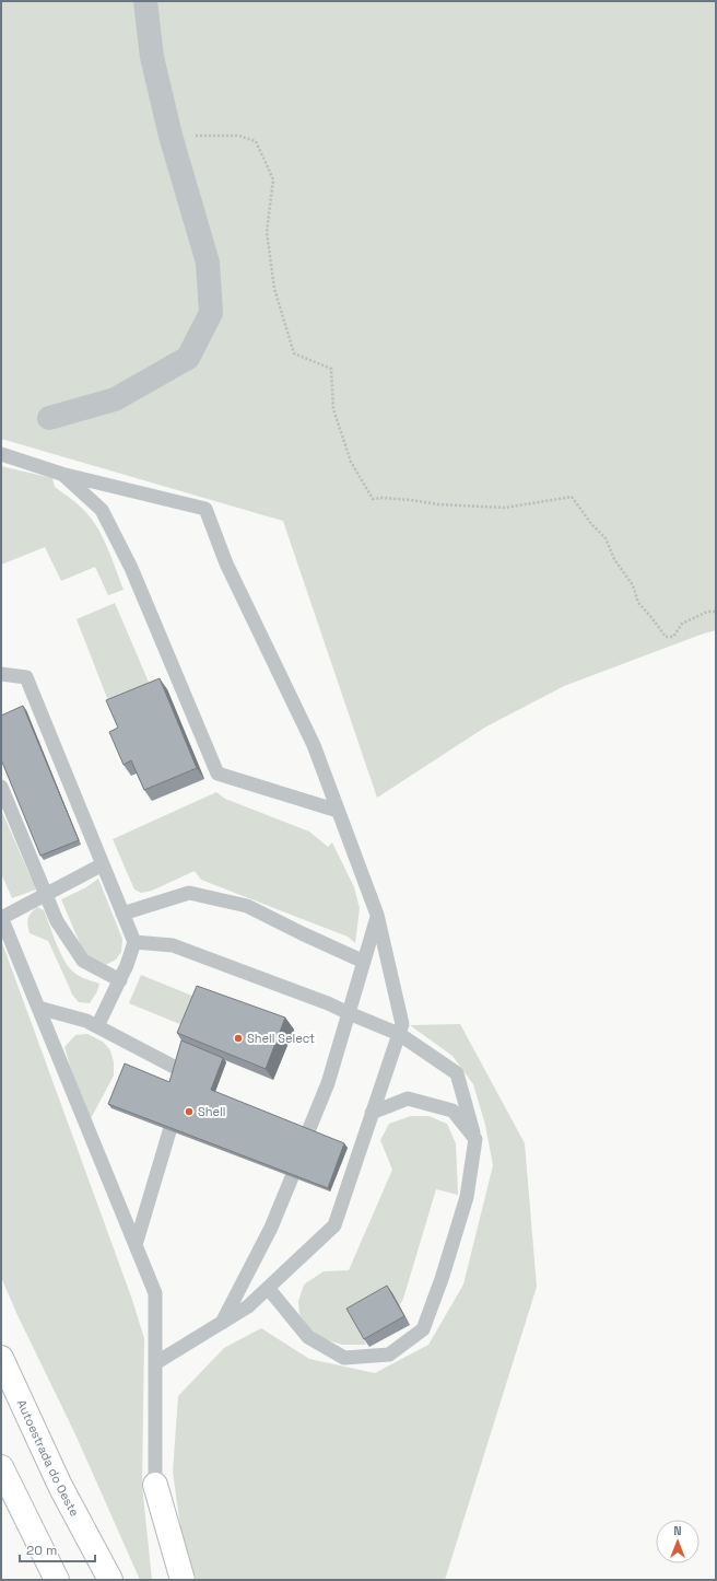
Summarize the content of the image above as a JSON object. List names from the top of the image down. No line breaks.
{"streets":{"highway":["Autoestrada do Oeste"]},"places":["Shell Select","Shell"],"scale_bar":"20 m","north":"top"}
